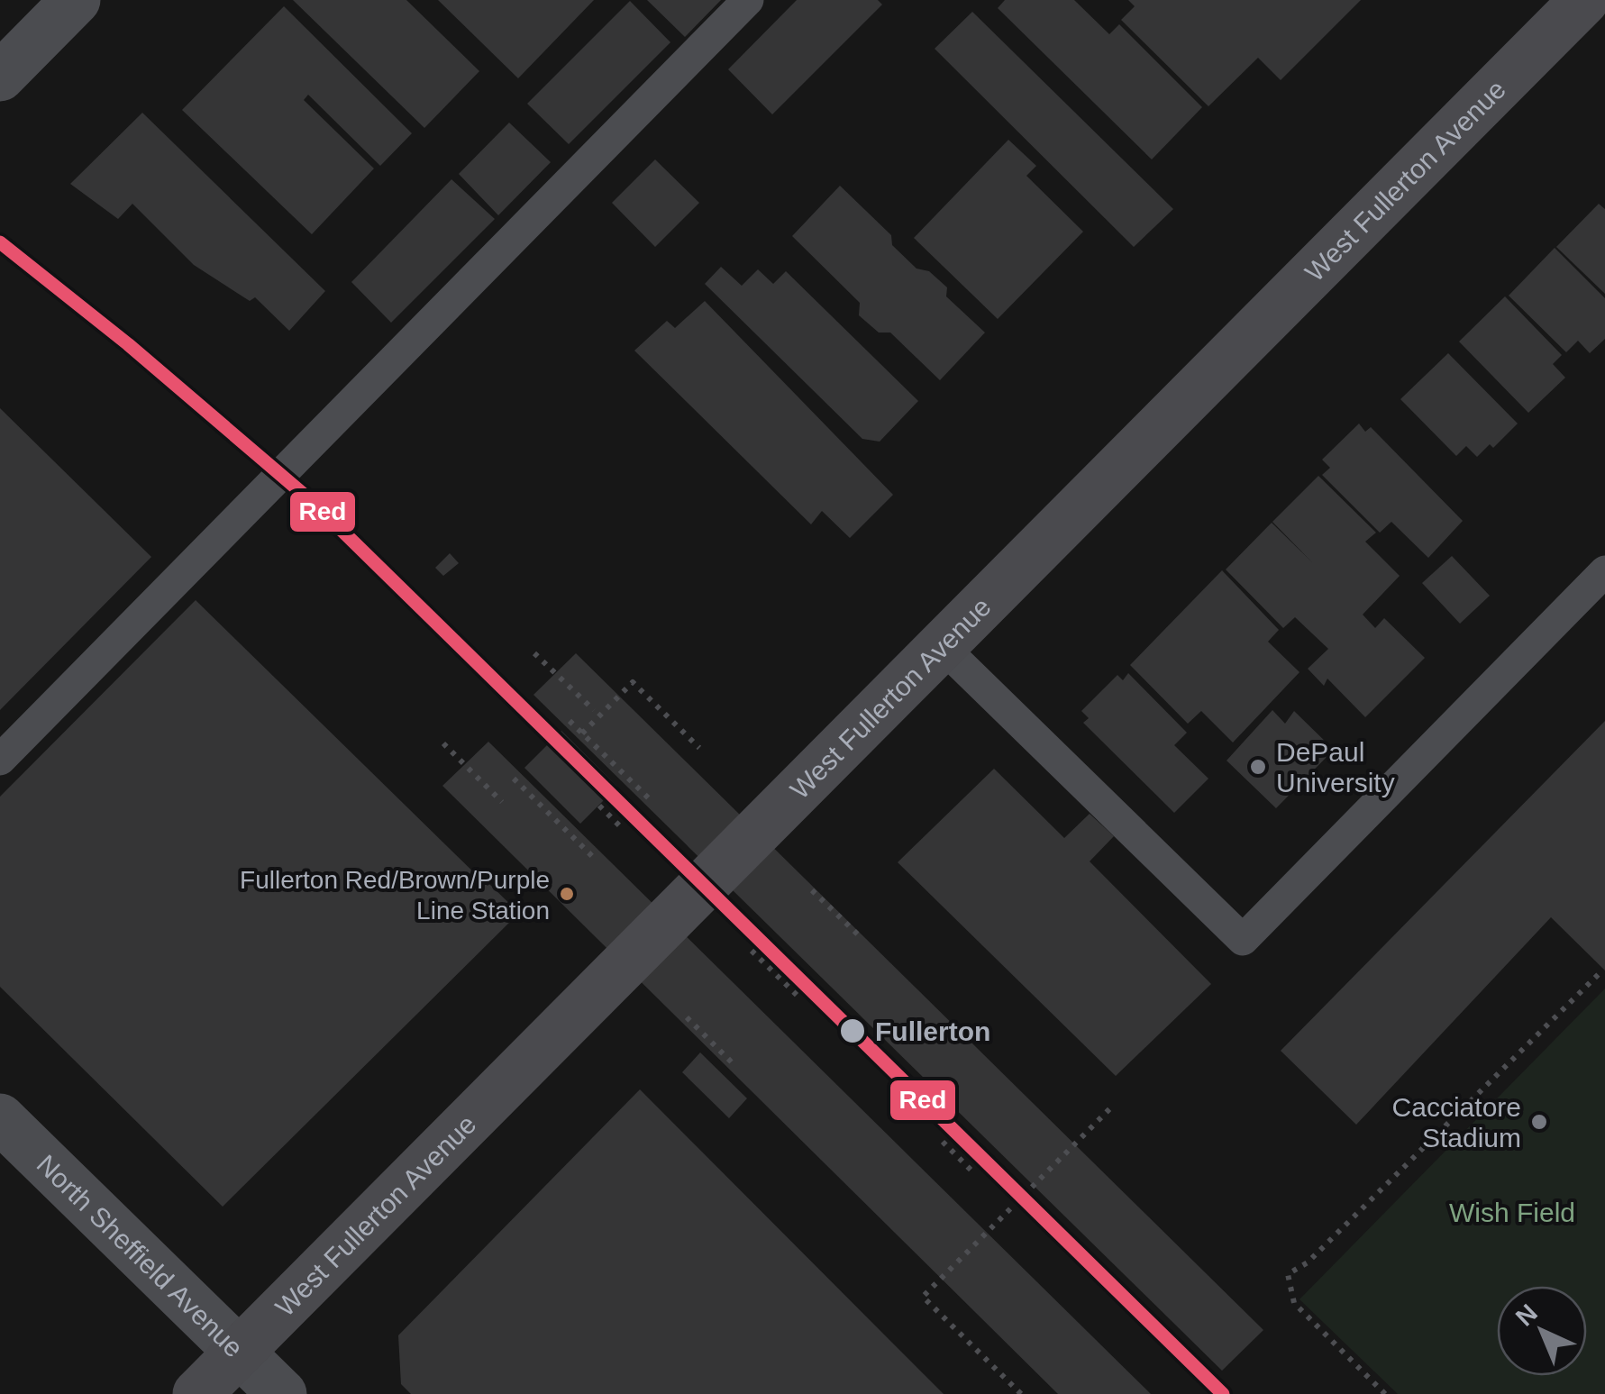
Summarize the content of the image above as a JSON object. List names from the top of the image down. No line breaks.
{"streets":{"main road":["West Fullerton Avenue"],"street":["North Sheffield Avenue"]},"crossings":[["West Fullerton Avenue","North Sheffield Avenue"]],"parks":["Wish Field"],"places":["DePaul University","Fullerton Red/Brown/Purple Line Station","Fullerton","Cacciatore Stadium"],"lines":["transit line Red"],"north":"top left"}
